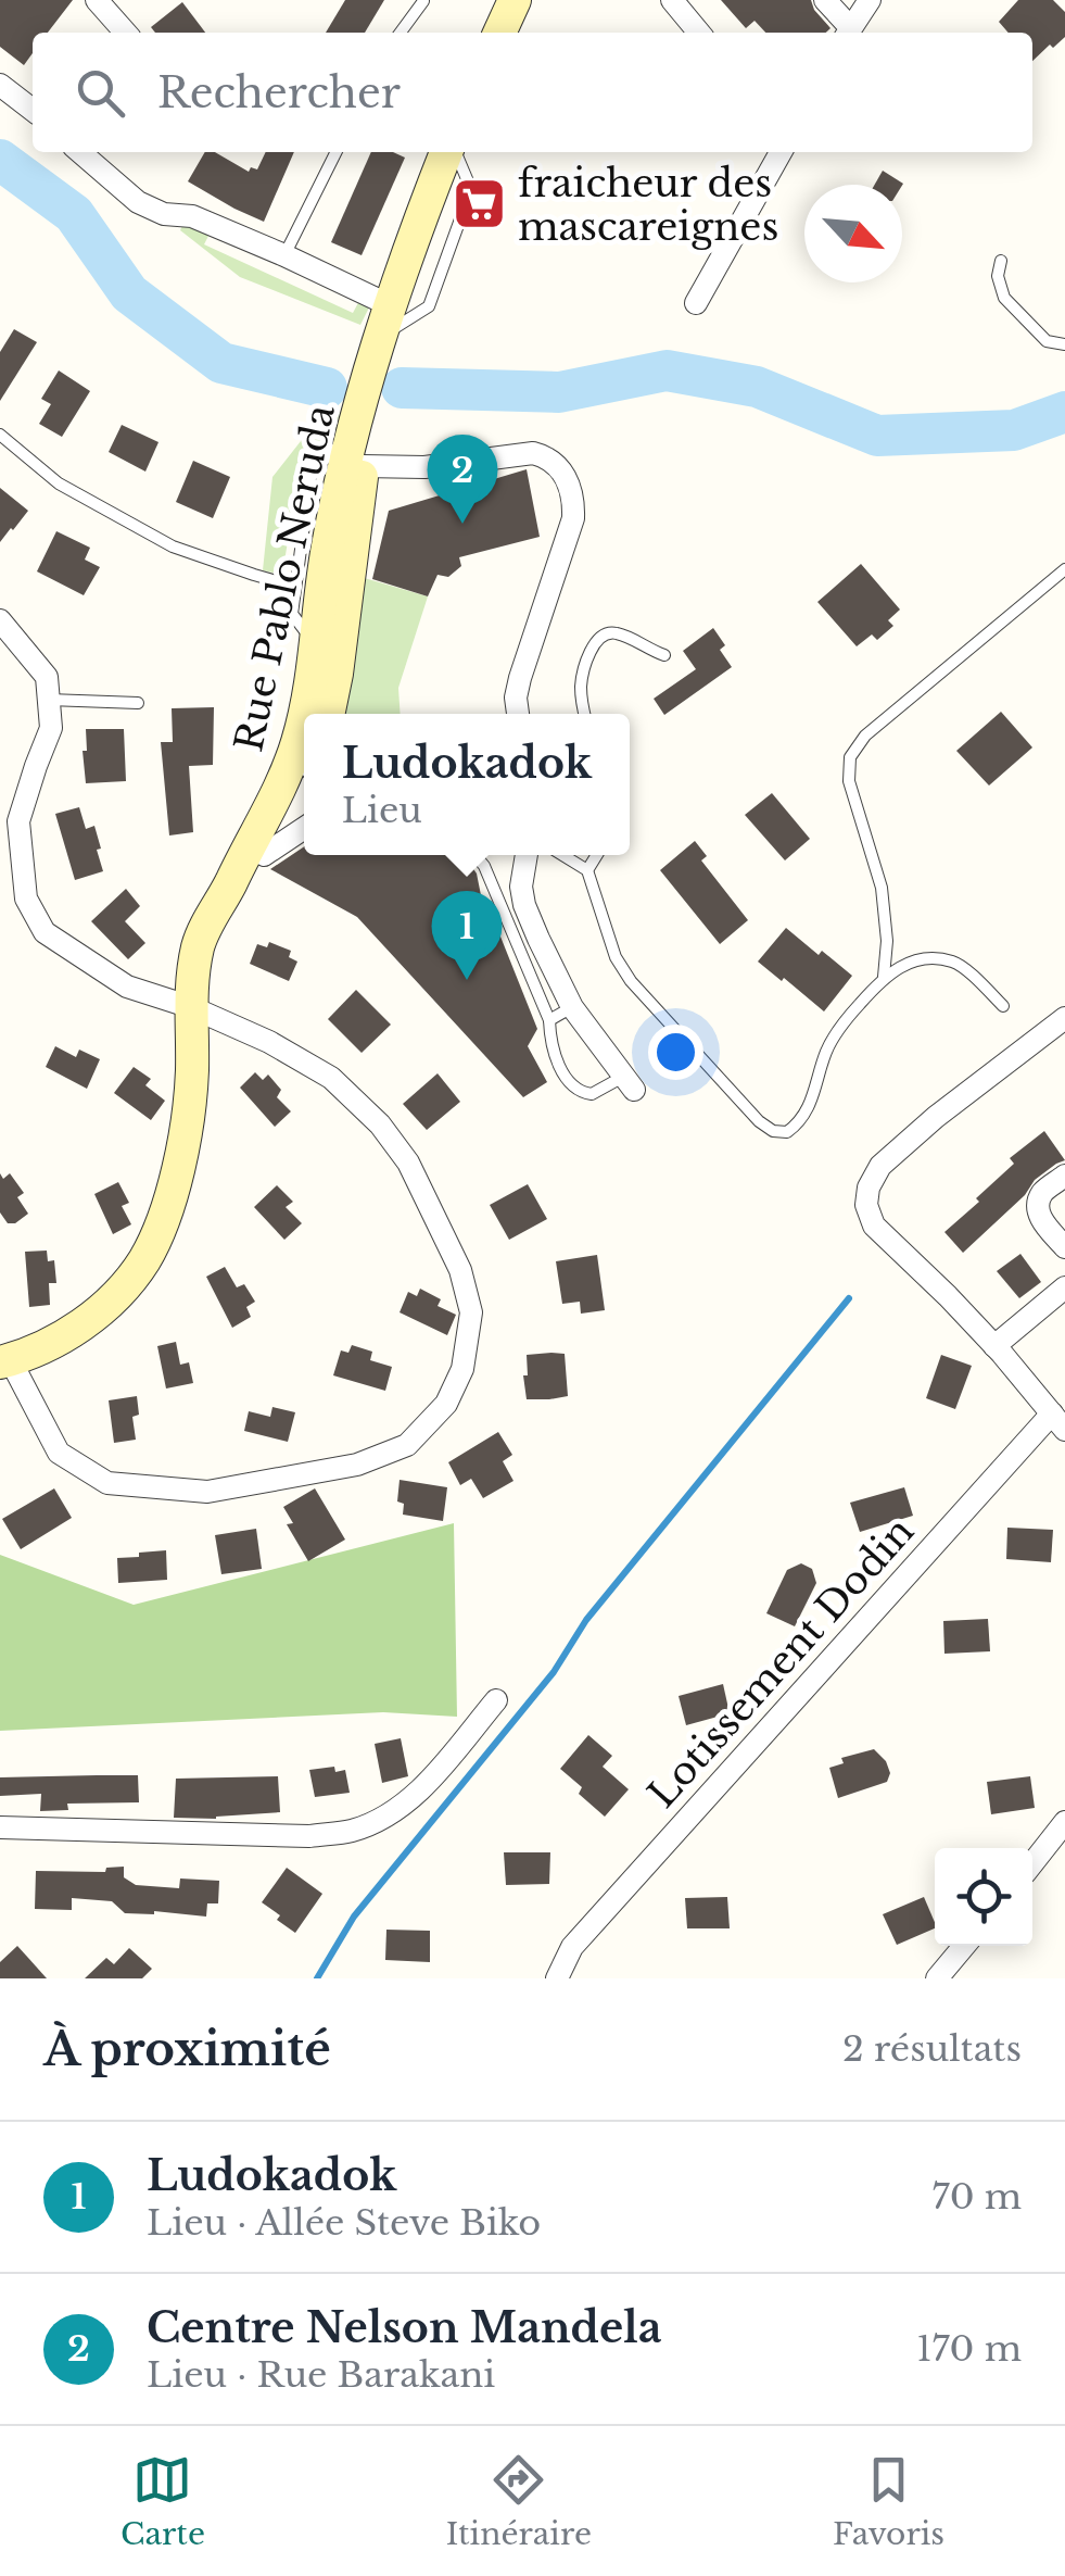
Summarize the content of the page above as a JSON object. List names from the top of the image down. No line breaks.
{"streets":{"main road":["Rue Pablo Neruda"],"street":["Lotissement Dodin"]},"places":{"supermarket":["fraicheur des mascareignes"]},"north":"bottom right","page":{"search":"Rechercher","pins":["2","1"],"popup":["Ludokadok","Lieu"],"heading":["À proximité","2 résultats"],"list":[{"mark":"1","name":"Ludokadok","note":"Lieu · Allée Steve Biko","value":"70 m"},{"mark":"2","name":"Centre Nelson Mandela","note":"Lieu · Rue Barakani","value":"170 m"}],"nav":["Carte","Itinéraire","Favoris"]}}
